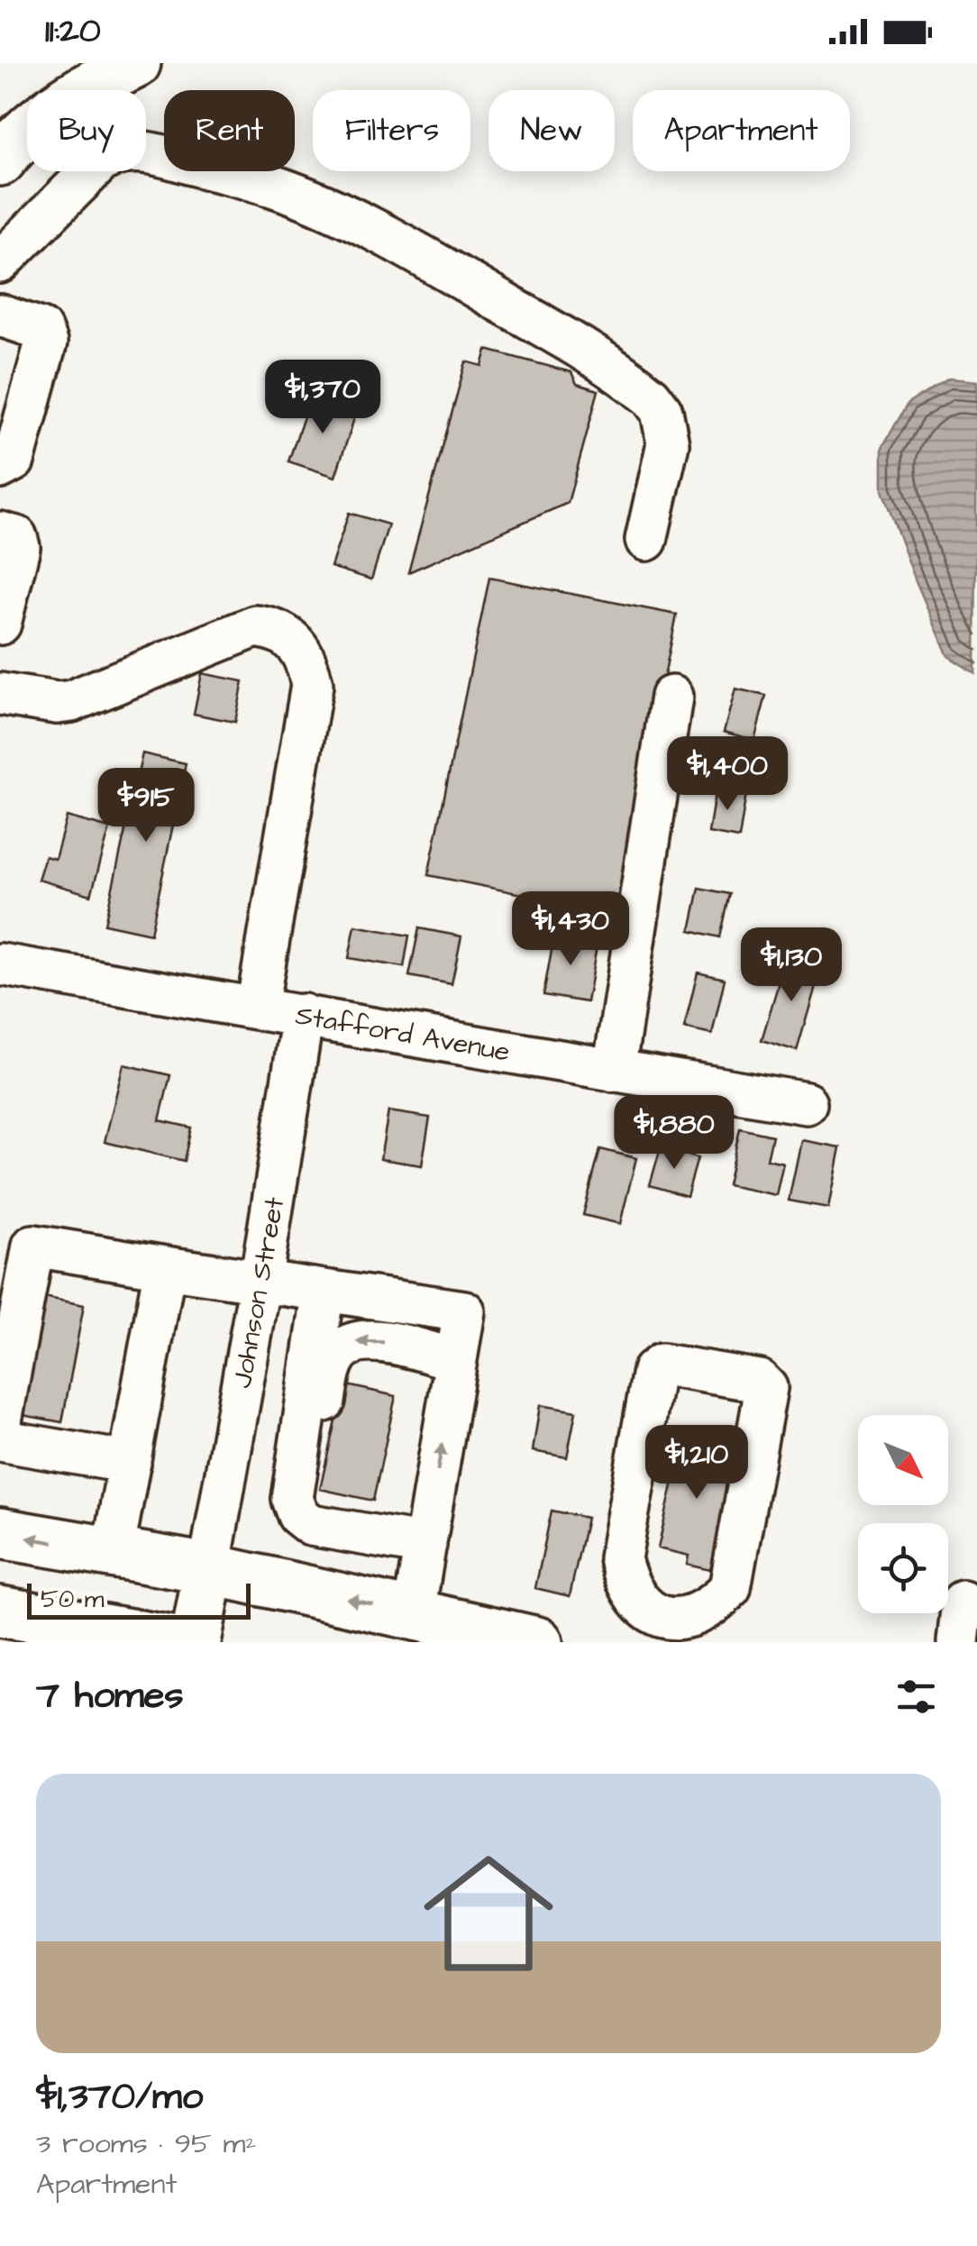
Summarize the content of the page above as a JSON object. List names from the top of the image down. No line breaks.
{"streets":{"street":["Stafford Avenue","Johnson Street"]},"crossings":[["Stafford Avenue","Johnson Street"]],"scale_bar":"50 m","north":"bottom right","page":{"status":"11:20","chip":["Buy","Rent","Filters","New","Apartment"],"price":["$1,370","$1,400","$915","$1,430","$1,130","$1,880","$1,210"],"scale":"50 m","heading":"7 homes","list":[{"name":"$1,370/mo","note":"3 rooms · 95 m² · Apartment"}]}}
